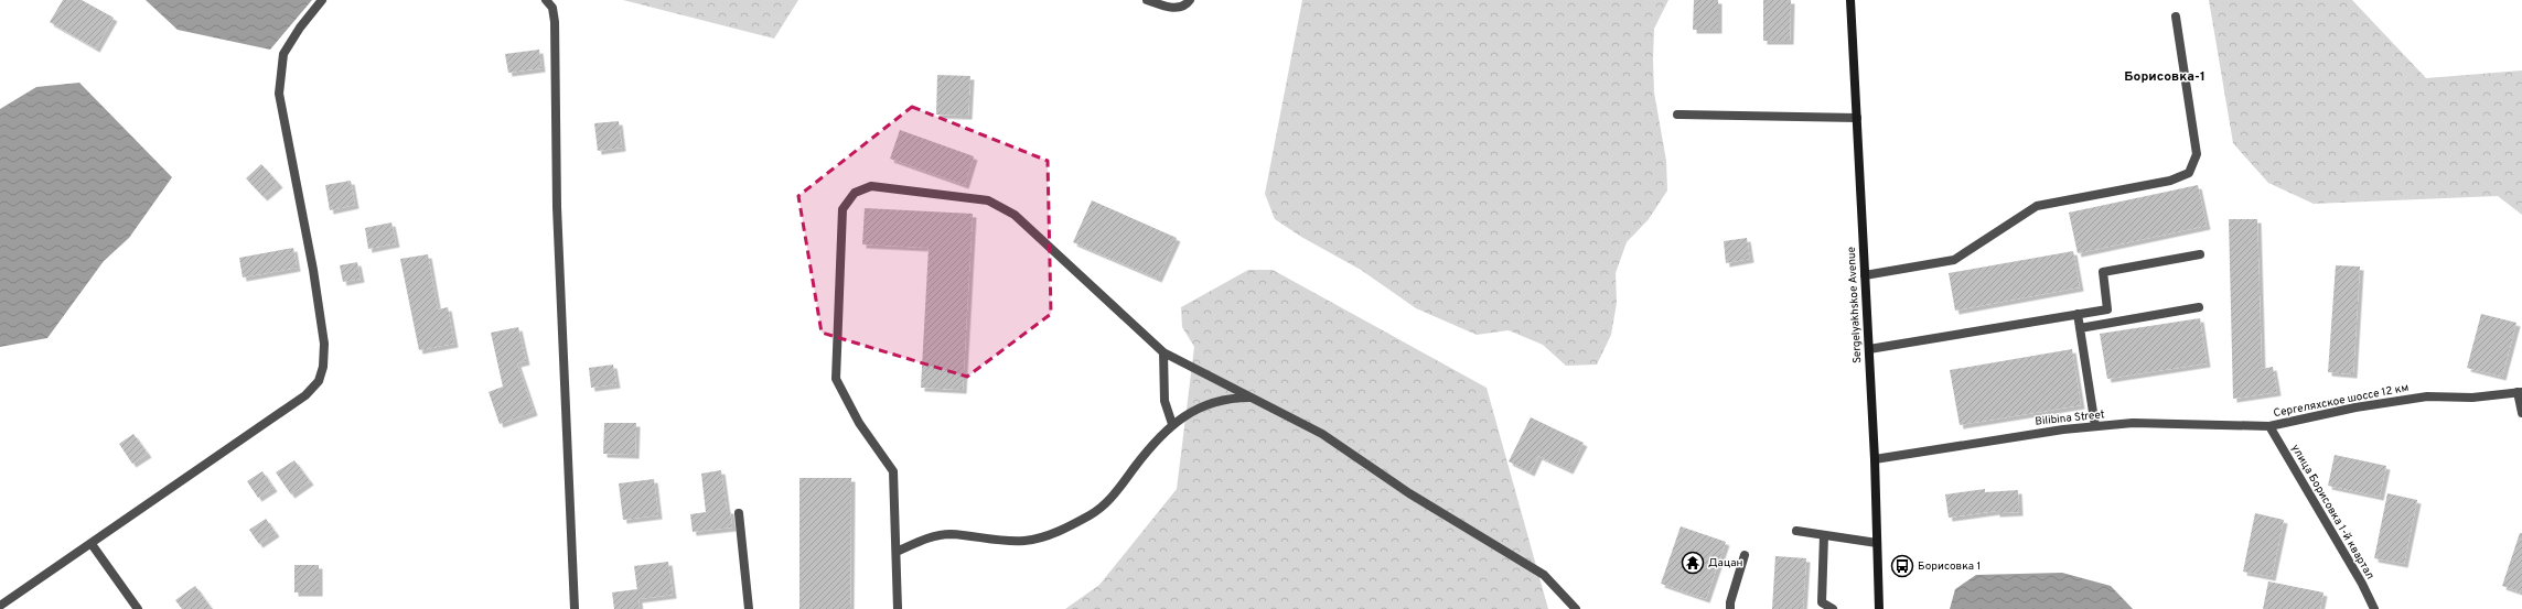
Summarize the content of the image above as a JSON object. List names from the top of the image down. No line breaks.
{"streets":{"main road":["Sergelyakhskoe Avenue"],"street":["Сергеляхское шоссе 12 км","Bilibina Street","улица Борисовка 1-й квартал"]},"crossings":[["Sergelyakhskoe Avenue","Bilibina Street"],["Сергеляхское шоссе 12 км","Bilibina Street"],["Сергеляхское шоссе 12 км","улица Борисовка 1-й квартал"],["Bilibina Street","улица Борисовка 1-й квартал"]],"districts":["Борисовка-1"],"places":{"temple":["Дацан"],"bus stop":["Борисовка 1"]}}
